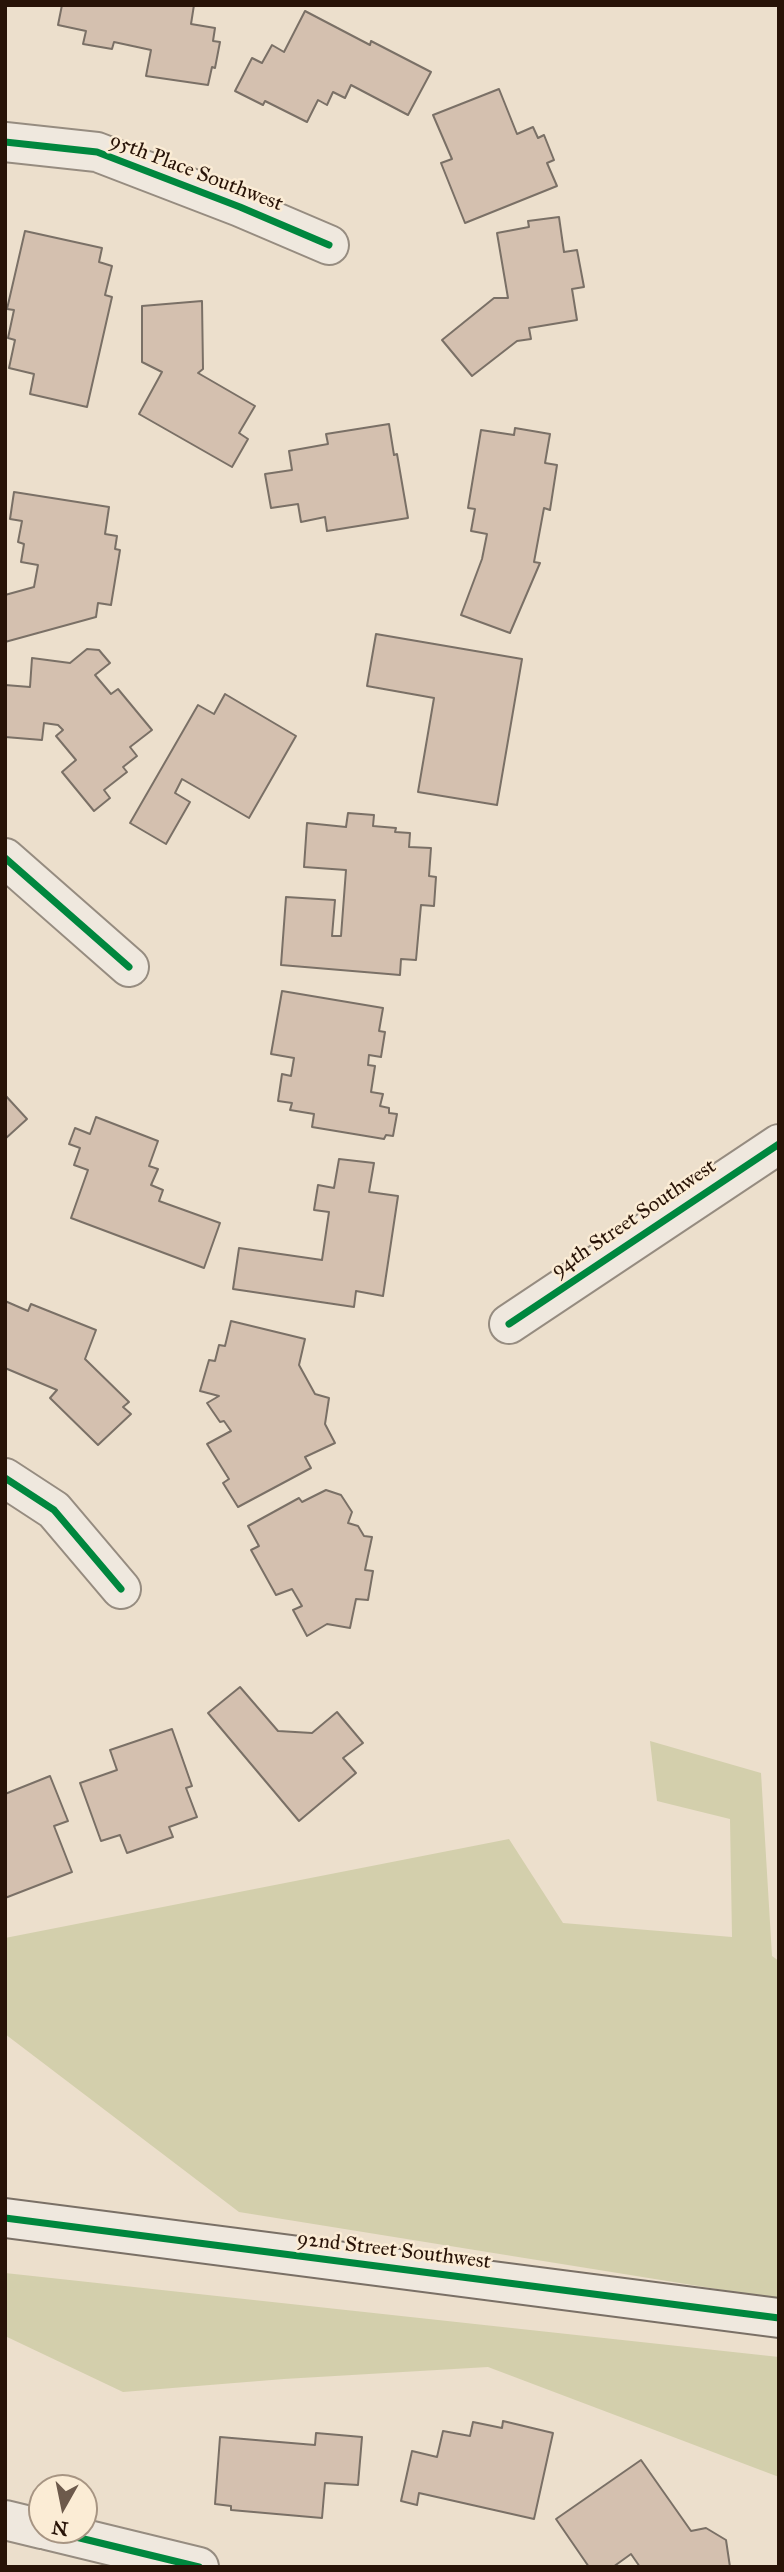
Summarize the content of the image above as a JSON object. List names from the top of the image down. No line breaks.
{"streets":{"street":["95th Place Southwest","94th Street Southwest","92nd Street Southwest"]},"north":"bottom"}
